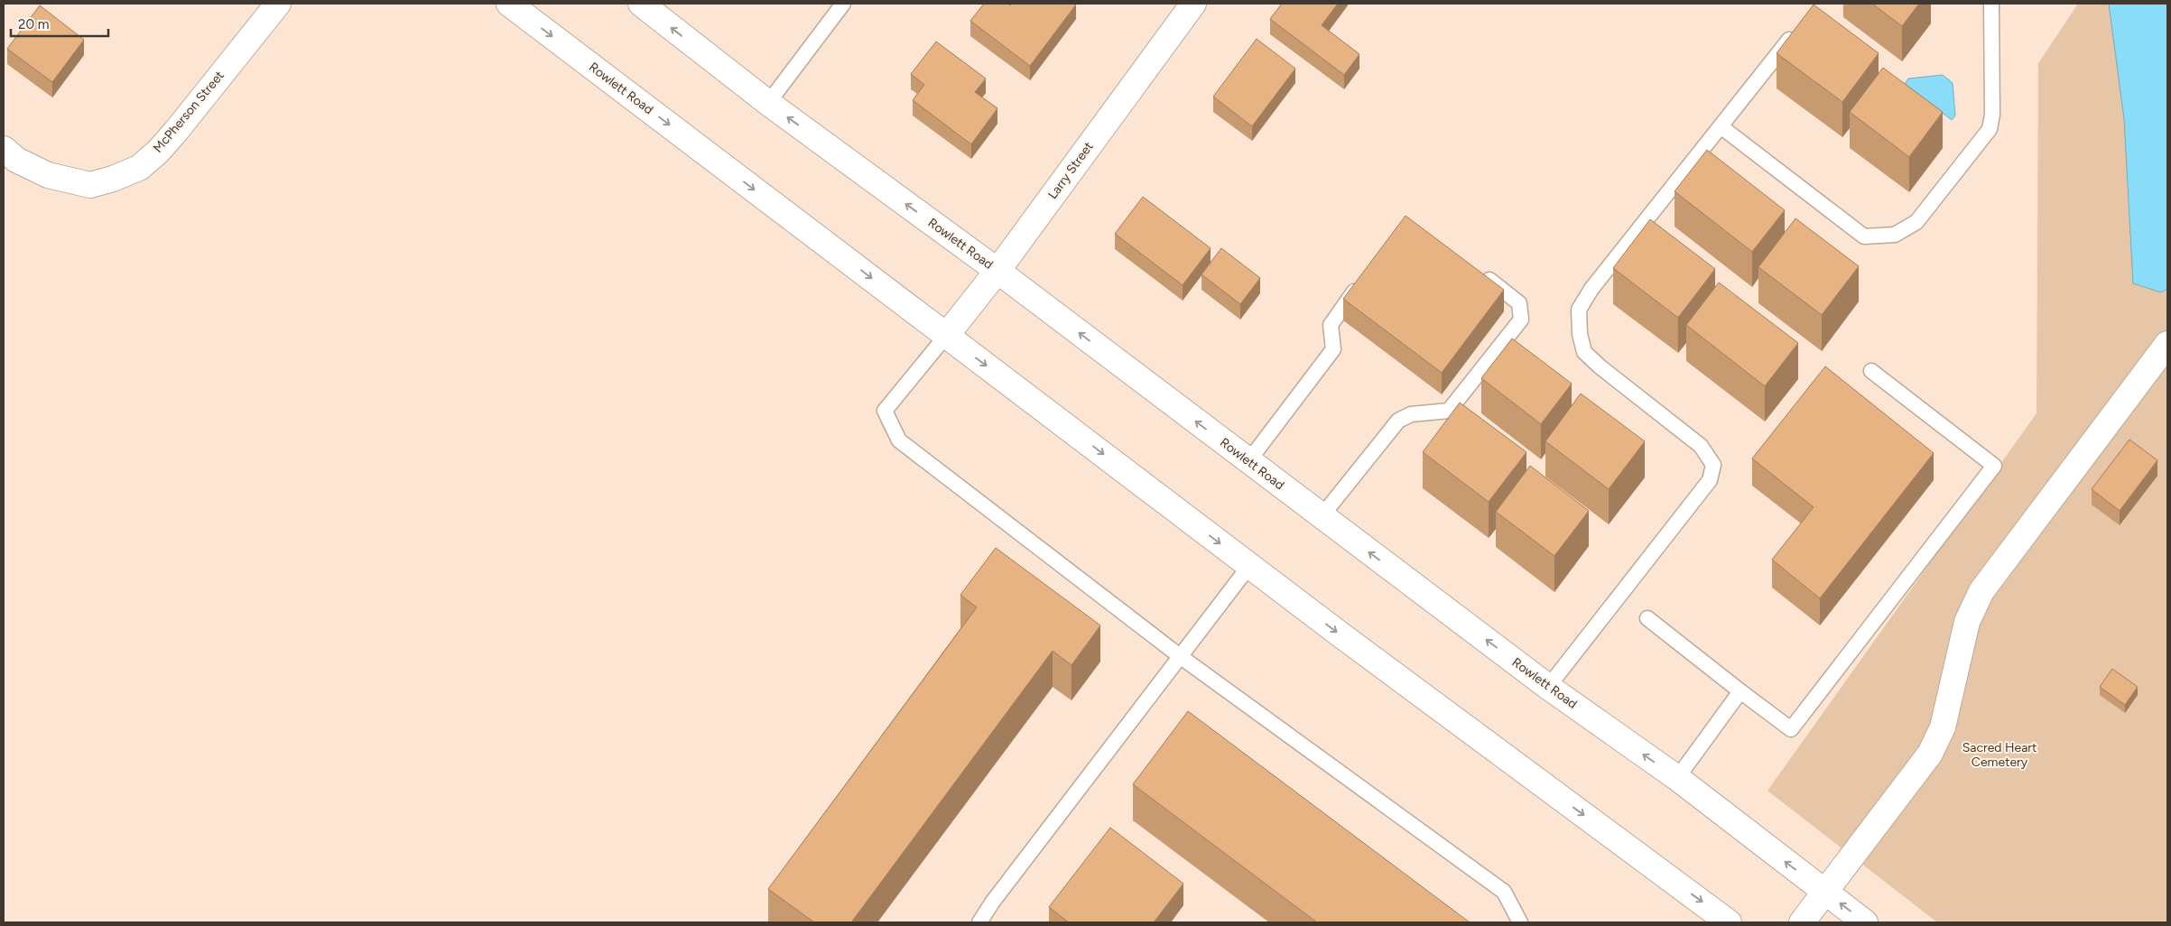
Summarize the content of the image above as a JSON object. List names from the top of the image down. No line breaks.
{"streets":{"main road":["Rowlett Road","McPherson Street","Larry Street"]},"crossings":[["Rowlett Road","Larry Street"]],"parks":["Sacred Heart Cemetery"],"scale_bar":"20 m"}
